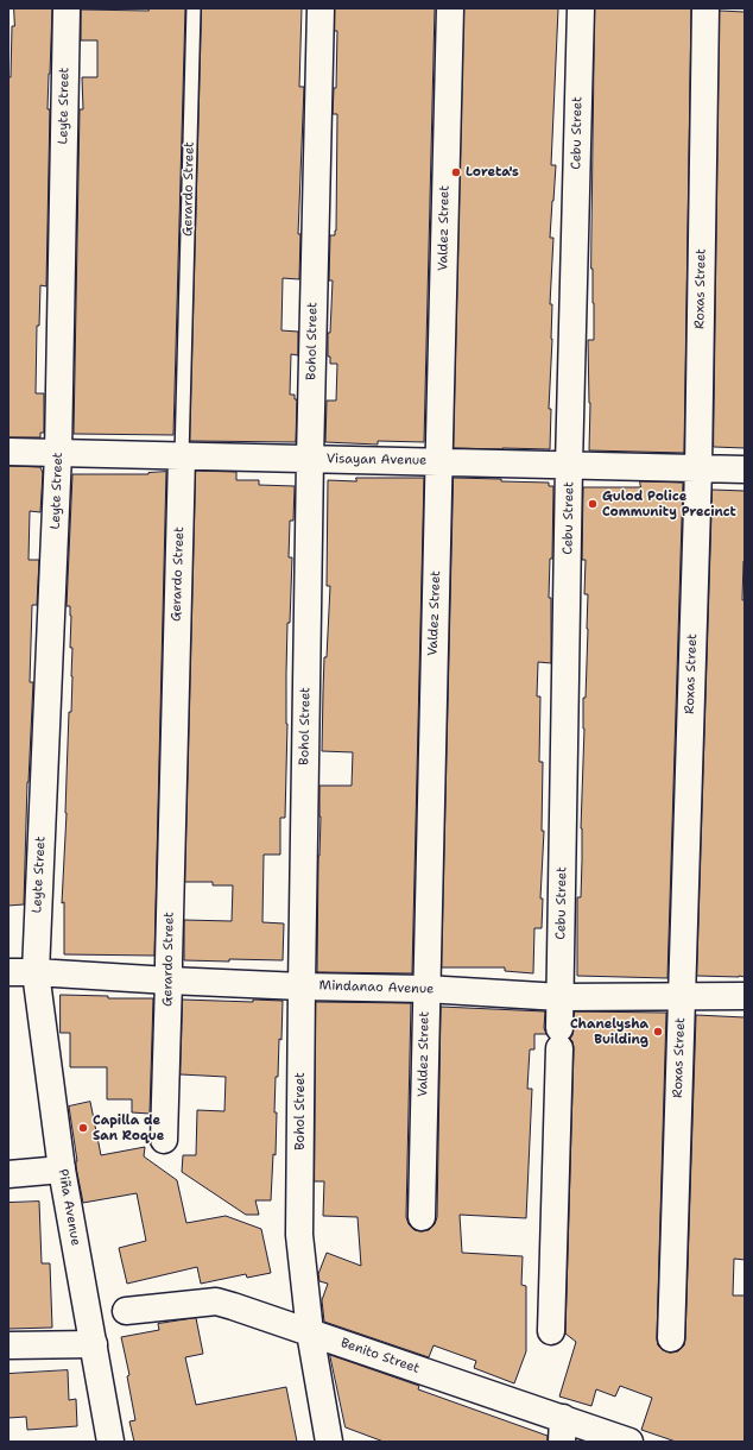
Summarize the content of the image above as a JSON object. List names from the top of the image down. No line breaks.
{"streets":{"street":["Leyte Street","Cebu Street","Gerardo Street","Valdez Street","Roxas Street","Bohol Street","Visayan Avenue","Mindanao Avenue","Piña Avenue","Benito Street"]},"crossings":[["Leyte Street","Visayan Avenue"],["Leyte Street","Mindanao Avenue"],["Leyte Street","Piña Avenue"],["Cebu Street","Visayan Avenue"],["Cebu Street","Mindanao Avenue"],["Gerardo Street","Visayan Avenue"],["Gerardo Street","Mindanao Avenue"],["Valdez Street","Visayan Avenue"],["Valdez Street","Mindanao Avenue"],["Roxas Street","Visayan Avenue"],["Roxas Street","Mindanao Avenue"],["Bohol Street","Visayan Avenue"],["Bohol Street","Mindanao Avenue"],["Bohol Street","Benito Street"],["Mindanao Avenue","Piña Avenue"]],"places":["Loreta's","Gulod Police Community Precinct","Chanelysha Building","Capilla de San Roque"]}
